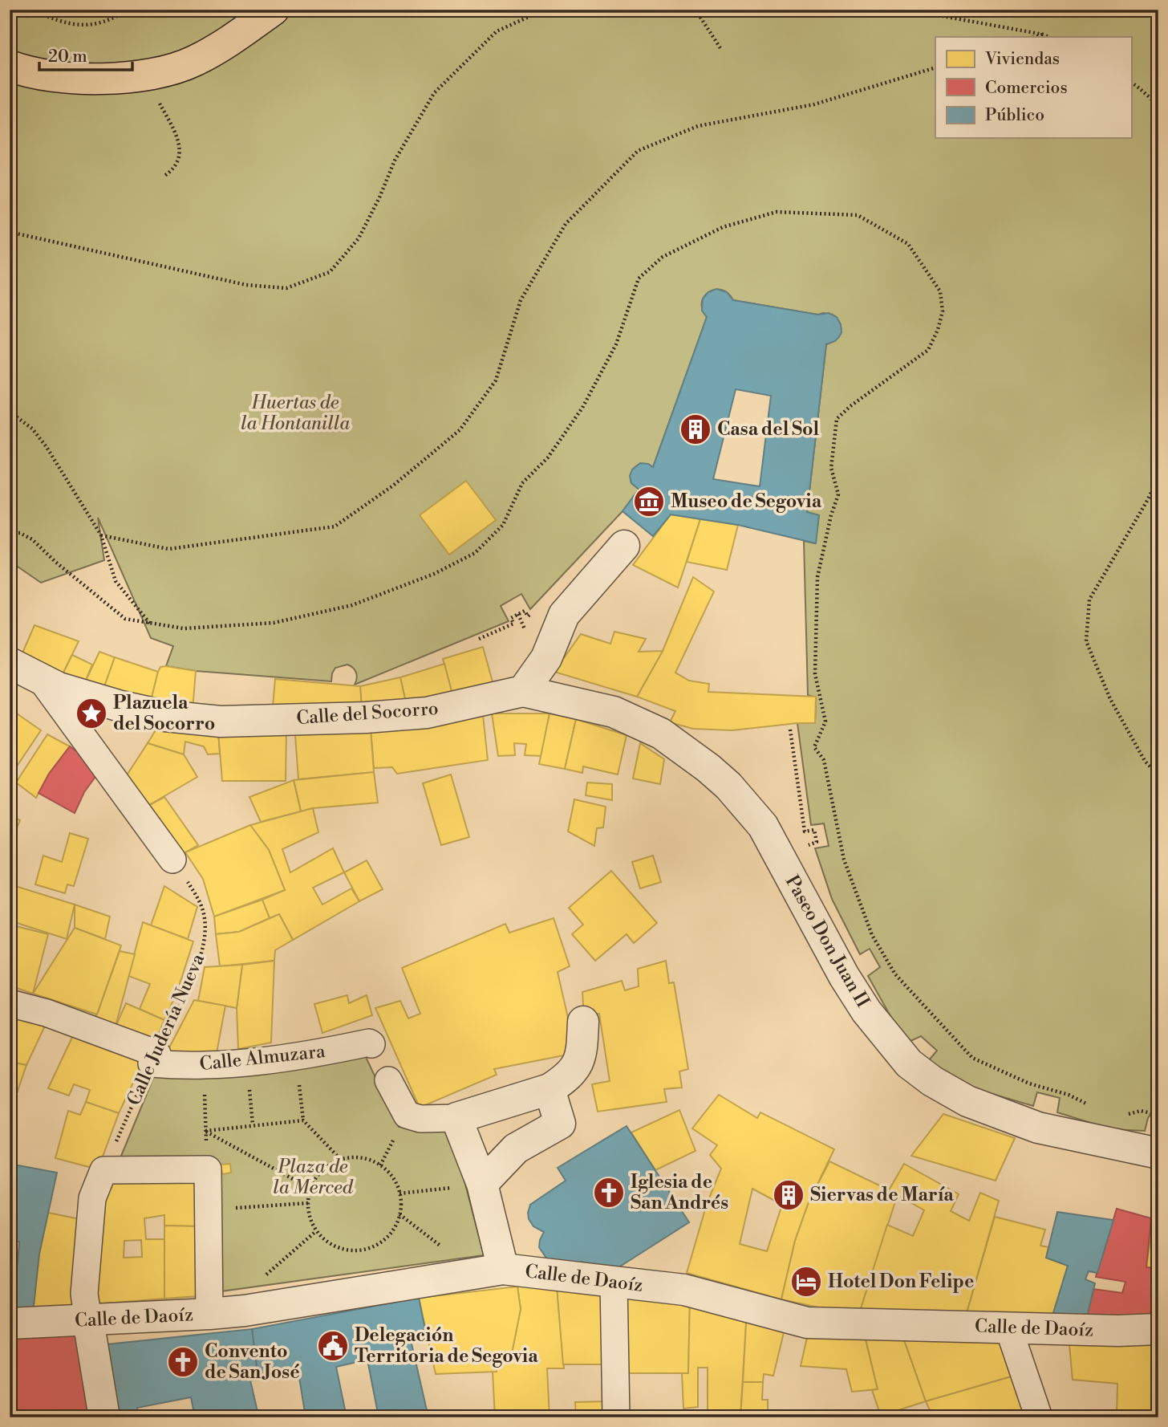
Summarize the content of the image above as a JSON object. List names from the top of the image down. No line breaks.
{"streets":{"street":["Calle del Socorro","Paseo Don Juan II","Calle Almuzara","Calle de Daoíz"],"path":["Calle Judería Nueva"]},"crossings":[["Calle del Socorro","Paseo Don Juan II"],["Calle Judería Nueva","Calle Almuzara"]],"parks":["Huertas de la Hontanilla","Plaza de la Merced"],"places":{"building":["Casa del Sol","Siervas de María"],"museum":["Museo de Segovia"],"place":["Plazuela del Socorro"],"church":["Iglesia de San Andrés","Convento de San José"],"hotel":["Hotel Don Felipe"],"public building":["Delegación Territoria de Segovia"]},"legend":["Viviendas","Comercios","Público"],"scale_bar":"20 m"}
